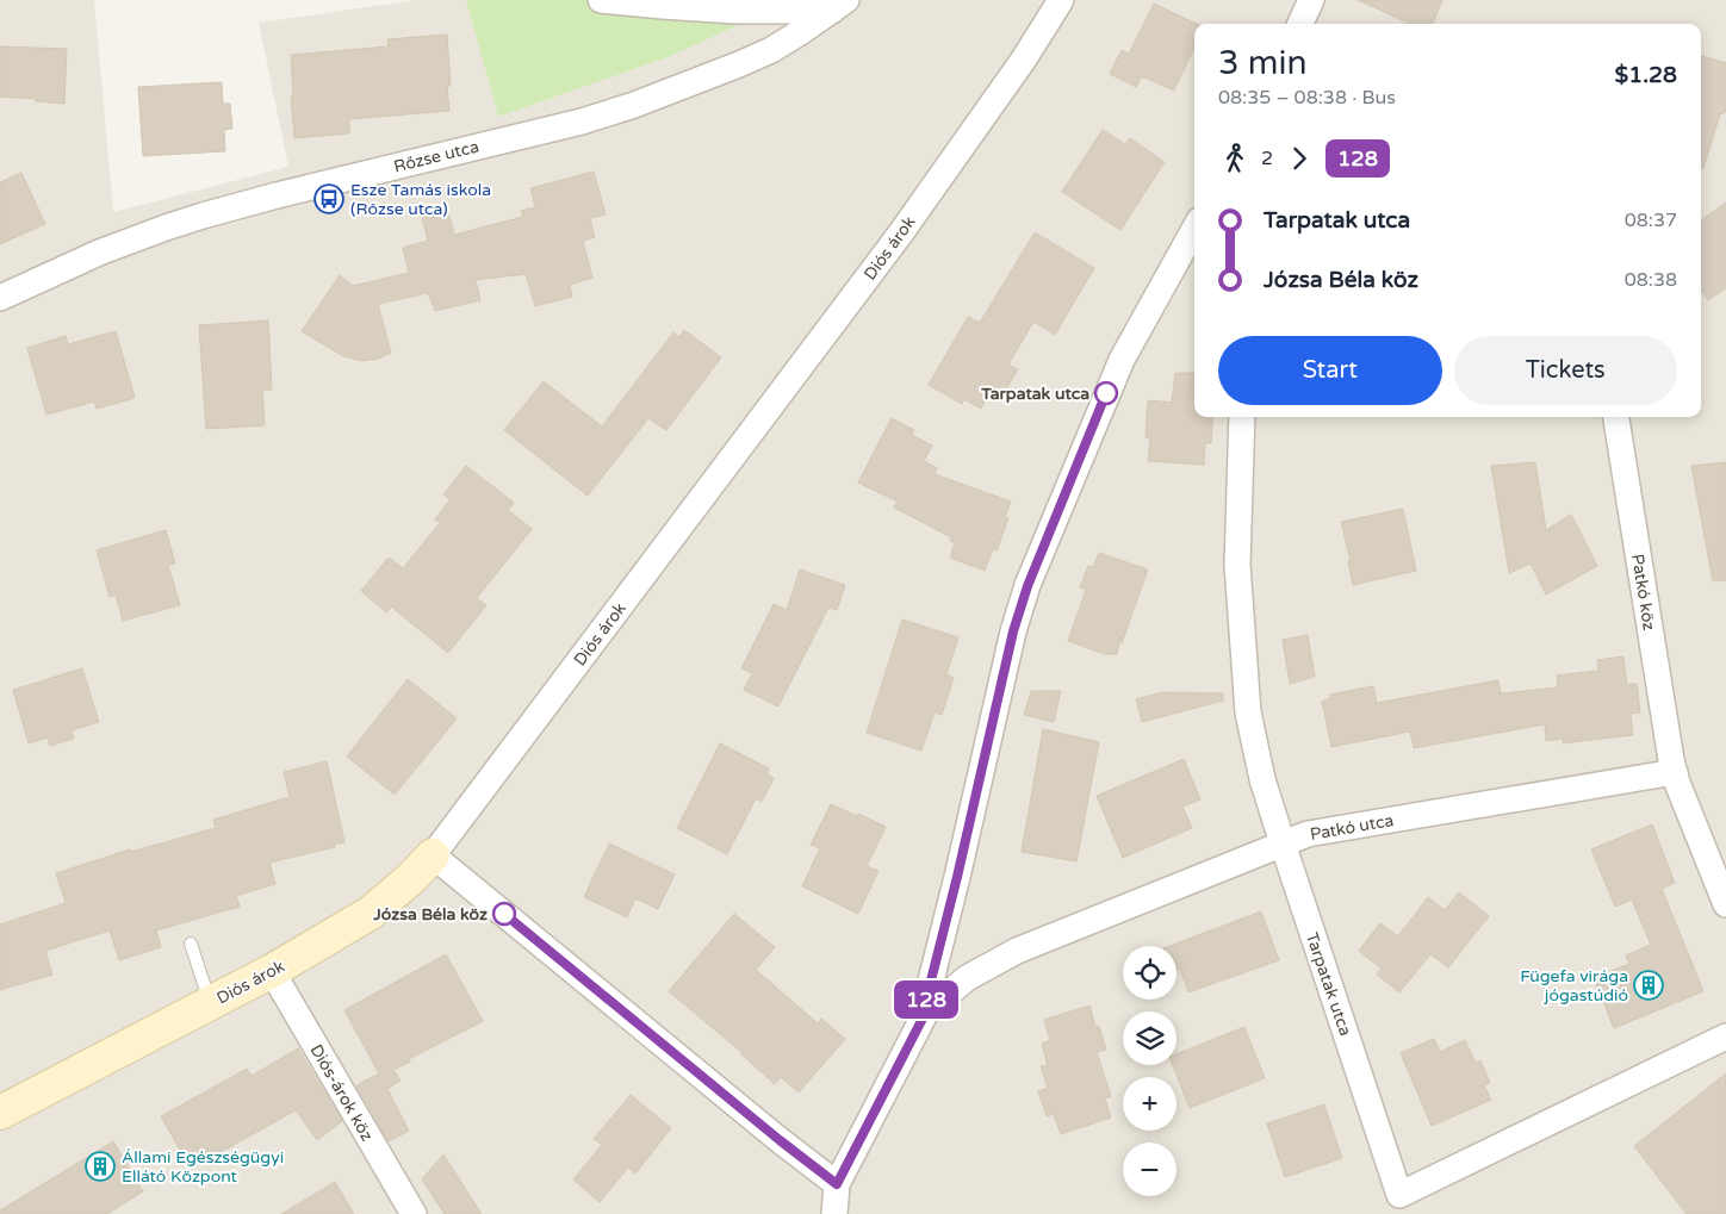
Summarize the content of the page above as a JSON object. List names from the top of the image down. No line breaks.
{"streets":{"street":["Rőzse utca","Diós árok","Patkó köz","Patkó utca","Tarpatak utca","Diós-árok köz"]},"crossings":[["Diós árok","Diós-árok köz"],["Patkó köz","Patkó utca"],["Patkó utca","Tarpatak utca"]],"places":{"bus stop":["Esze Tamás iskola (Rőzse utca)"],"other":["Tarpatak utca","Józsa Béla köz"],"building":["Fügefa virága jógastúdió","Állami Egészségügyi Ellátó Központ"]},"lines":["bus line 128"],"page":{"on_map":"128","heading":["3 min","08:35 – 08:38 · Bus","$1.28"],"legs":["2","128"],"list":[{"name":"Tarpatak utca","value":"08:37"},{"name":"Józsa Béla köz","value":"08:38"}],"buttons":["Start","Tickets"],"map_buttons":["+","−"]}}
